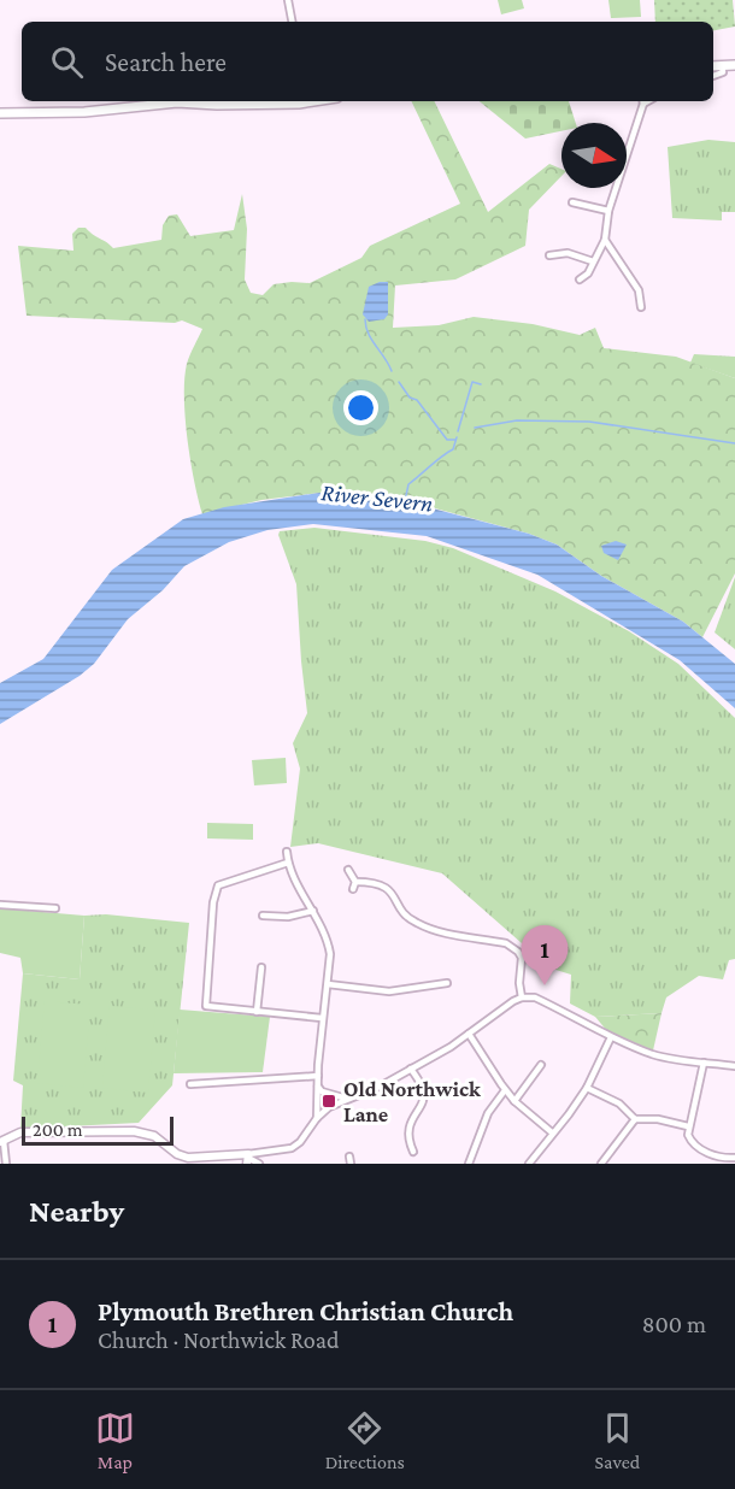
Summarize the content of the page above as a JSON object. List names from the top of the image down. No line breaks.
{"water":["River Severn"],"places":{"transit":["Old Northwick Lane"]},"scale_bar":"200 m","north":"right","page":{"search":"Search here","pins":"1","scale":"200 m","heading":"Nearby","list":[{"mark":"1","name":"Plymouth Brethren Christian Church","note":"Church · Northwick Road","value":"800 m"}],"nav":["Map","Directions","Saved"]}}
